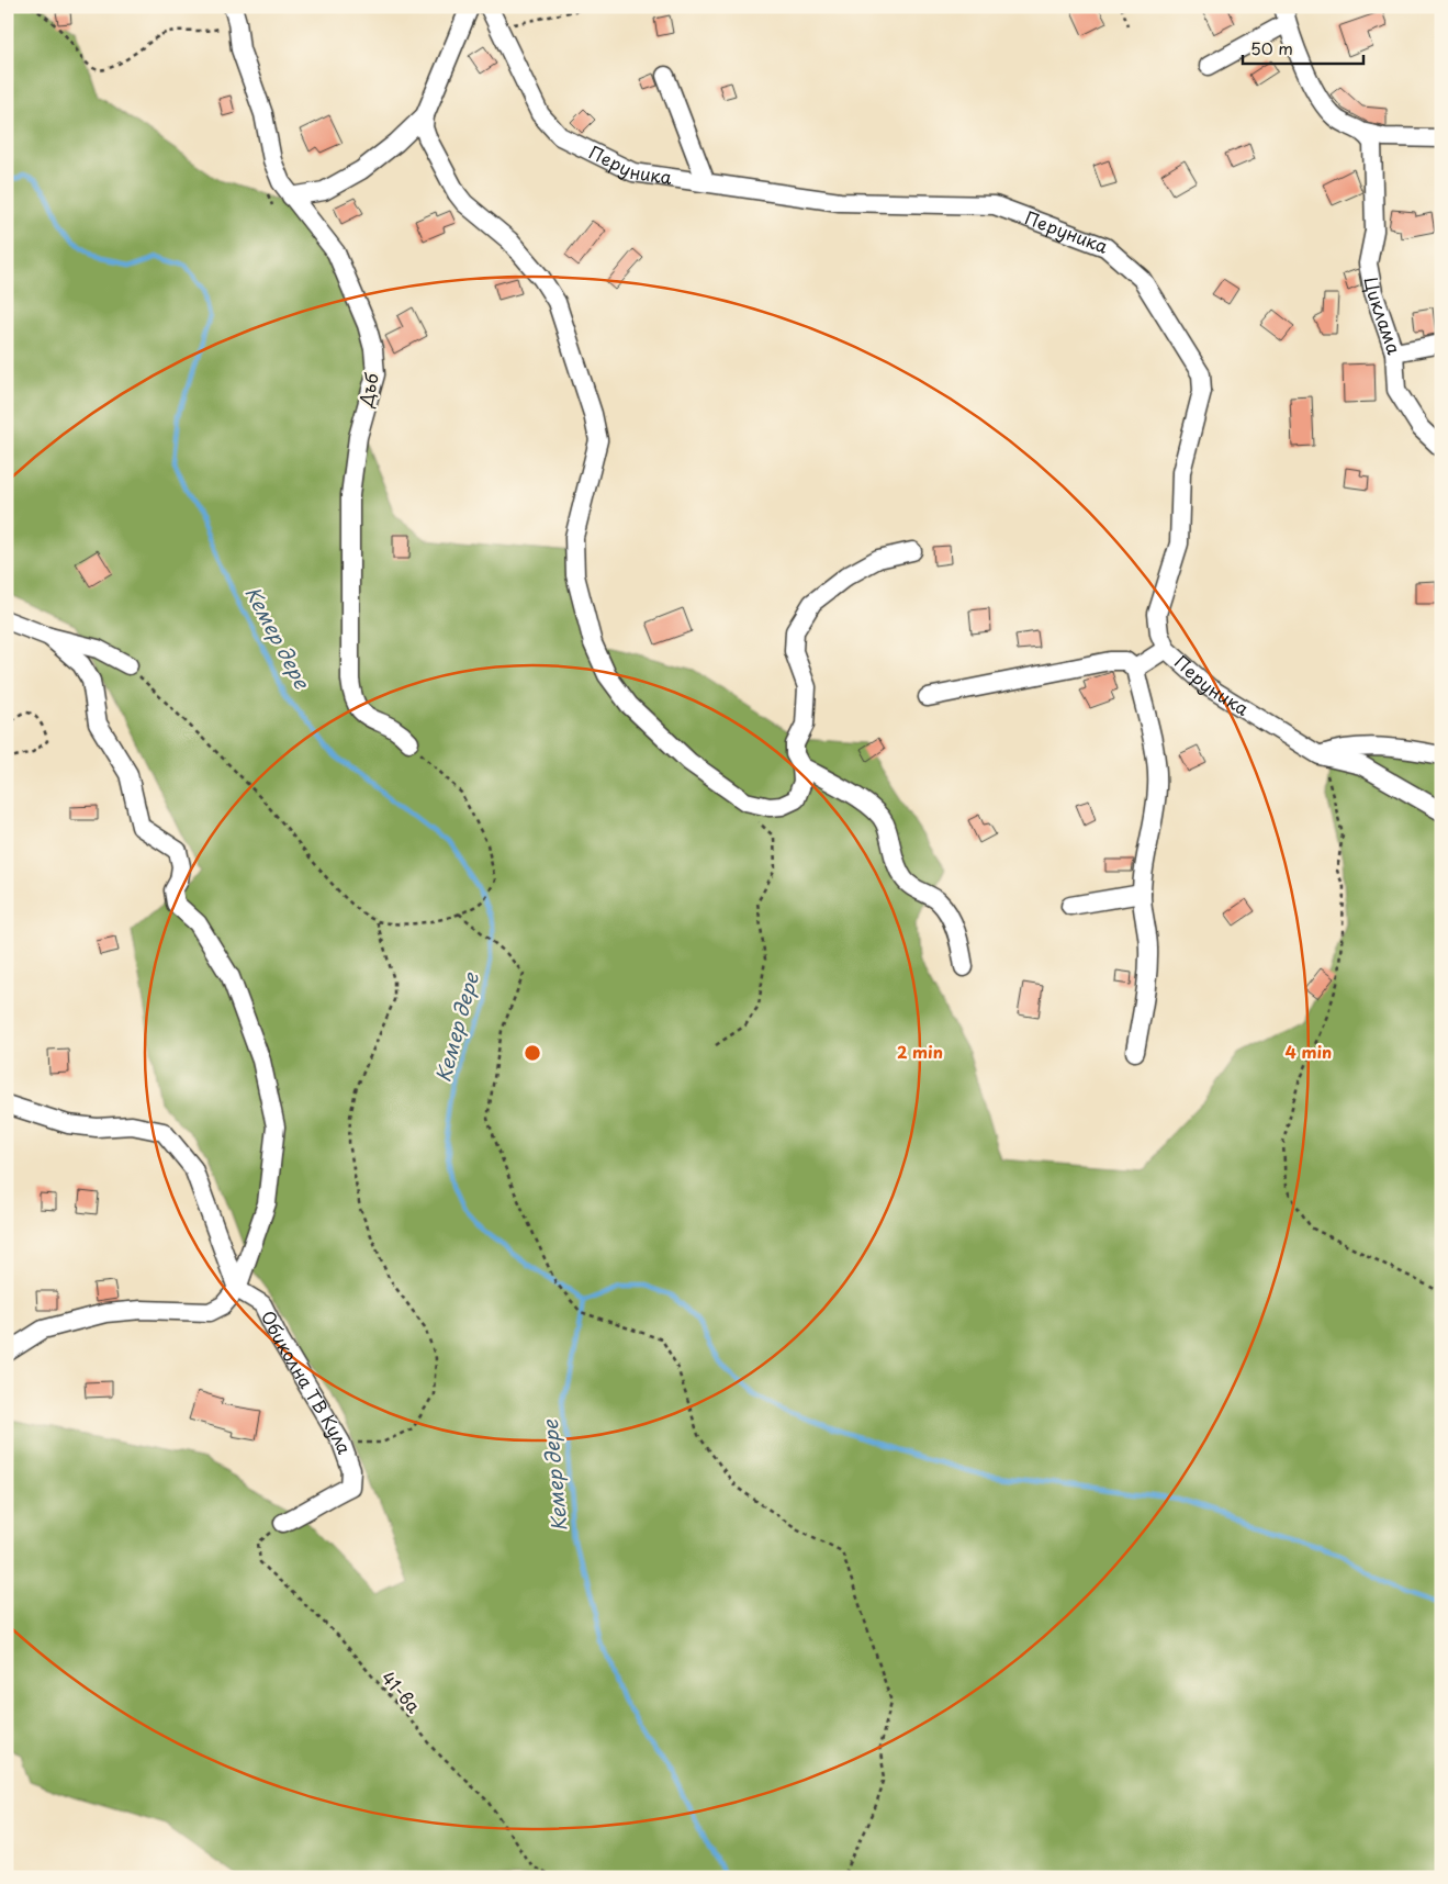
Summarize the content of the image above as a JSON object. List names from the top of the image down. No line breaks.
{"streets":{"street":["Перуника","Циклама","Дъб","Обиколна ТВ Кула"],"path":["41-ва"]},"crossings":[["Обиколна ТВ Кула","41-ва"]],"water":["Кемер дере"],"scale_bar":"50 m","rings":["2 min","4 min"]}
